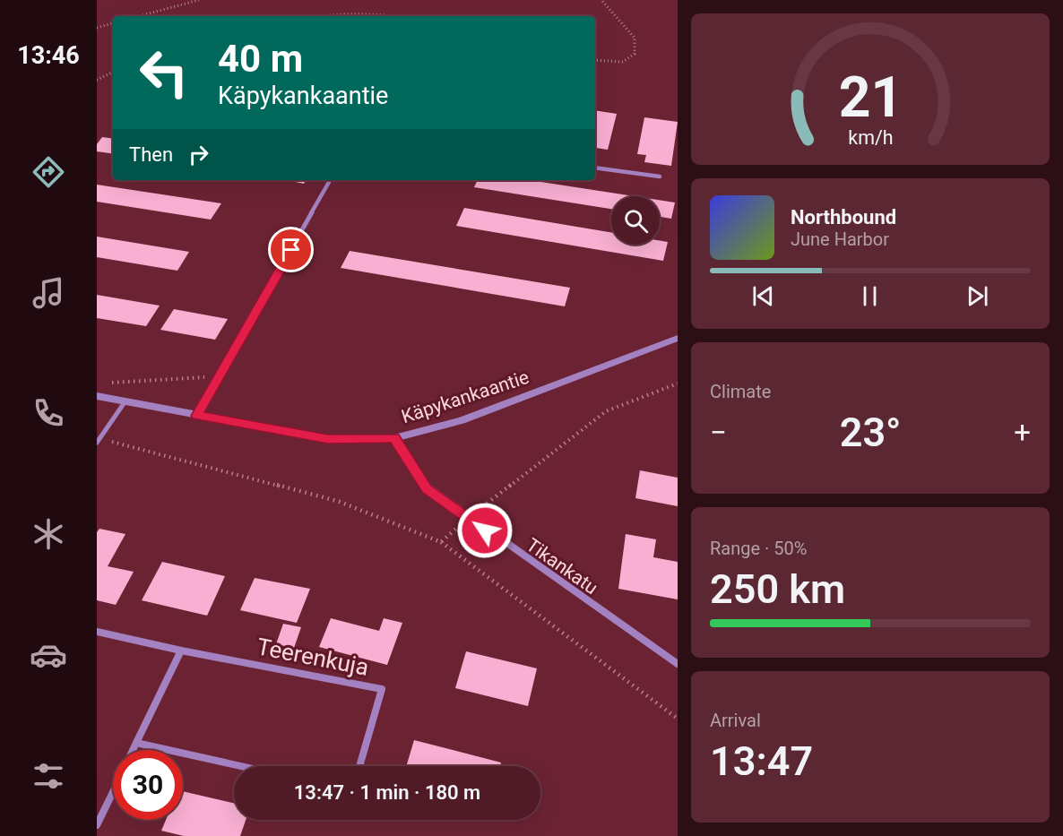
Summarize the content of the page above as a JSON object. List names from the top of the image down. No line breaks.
{"streets":{"street":["Käpykankaantie","Tikankatu","Teerenkuja"]},"crossings":[["Käpykankaantie","Tikankatu"]],"page":{"tabs":"13:46","turn":["40 m","Käpykankaantie"],"then":"Then","song":["Northbound","June Harbor"],"tile":["Climate",["Range · 50%","250 km"],["Arrival","13:47"]],"heat":["−","23°","+"],"limit":"30","trip":"13:47 · 1 min · 180 m","gauge":["21","km/h"]}}
